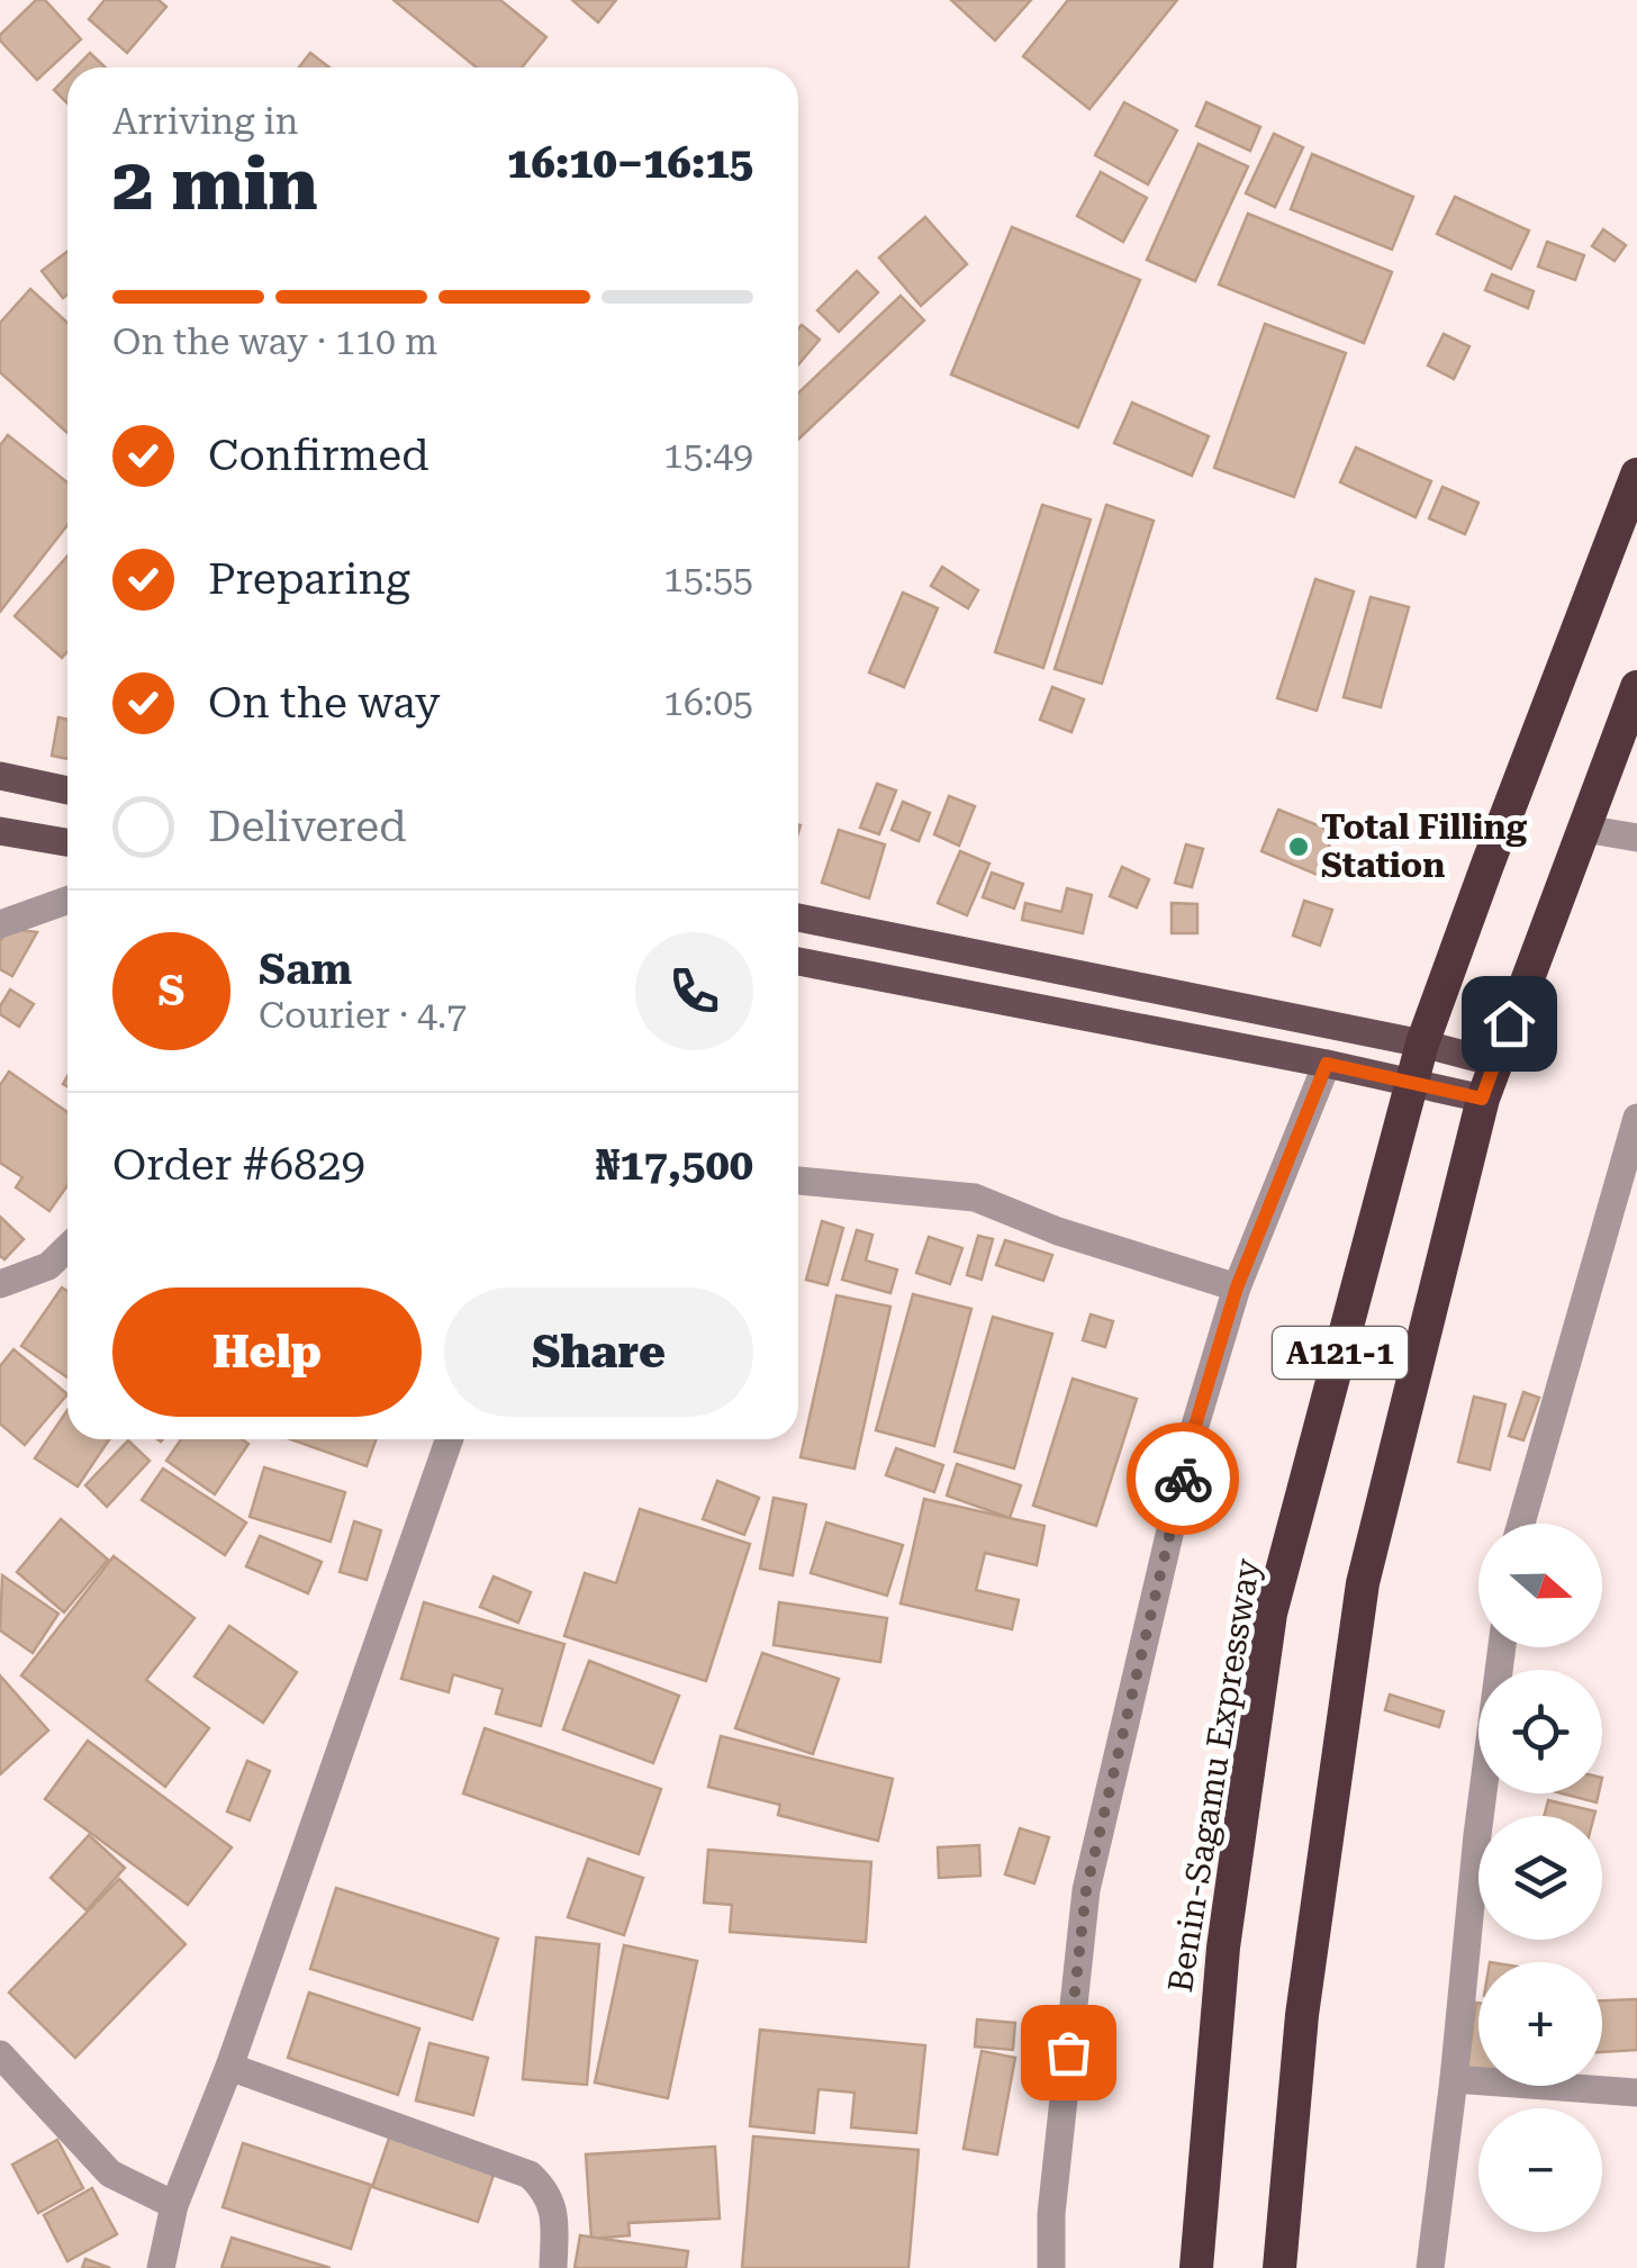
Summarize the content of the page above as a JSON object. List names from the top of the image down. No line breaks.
{"streets":{"highway":["A121-1","Benin-Sagamu Expressway"]},"places":["Total Filling Station"],"north":"right","page":{"heading":["2 min","Arriving in","16:10–16:15"],"panel":["Sam","Courier · 4.7","Order #6829","₦17,500"],"bar":"On the way · 110 m","list":[["Confirmed","15:49"],["Preparing","15:55"],["On the way","16:05"],"Delivered"],"round":"S","buttons":["Help","Share"],"map_buttons":["+","−"]}}
